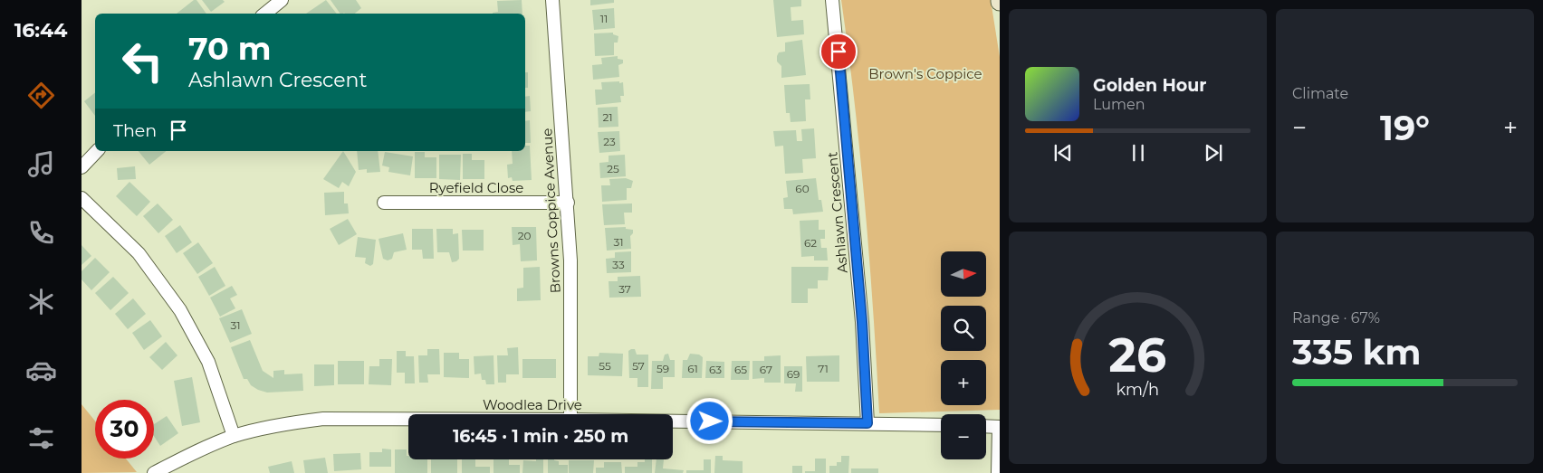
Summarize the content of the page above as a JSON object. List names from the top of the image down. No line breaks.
{"streets":{"street":["Ryefield Close","Browns Coppice Avenue","Ashlawn Crescent","Woodlea Drive"]},"crossings":[["Ryefield Close","Browns Coppice Avenue"],["Ashlawn Crescent","Woodlea Drive"]],"parks":["Brown's Coppice"],"house_numbers":["11","21","23","25","60","20","31","62","33","37","31","55","57","59","61","71","63","65","67","69"],"north":"right","page":{"tabs":"16:44","tile":["Climate",["Range · 67%","335 km"]],"turn":["70 m","Ashlawn Crescent"],"song":["Golden Hour","Lumen"],"then":"Then","heat":["−","19°","+"],"map_buttons":["+","−"],"limit":"30","trip":"16:45 · 1 min · 250 m","gauge":["26","km/h"]}}
